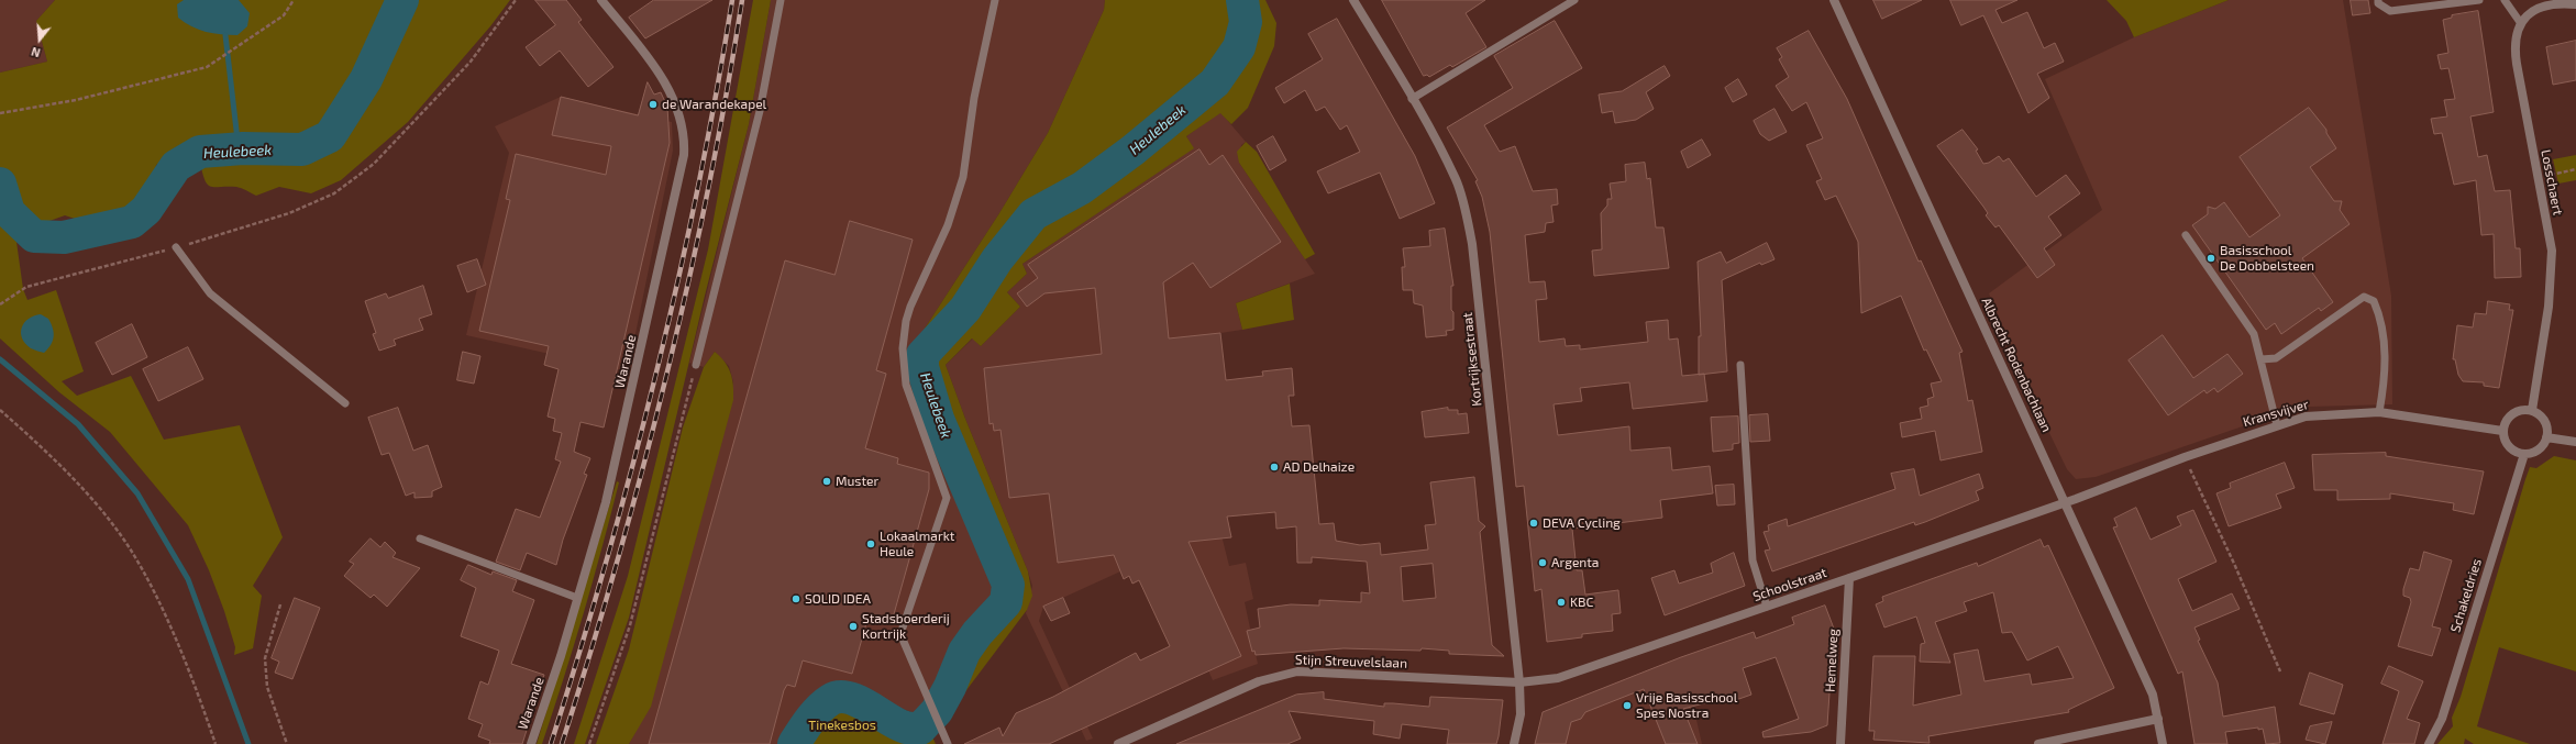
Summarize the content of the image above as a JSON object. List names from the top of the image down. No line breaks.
{"streets":{"street":["Losschaert","Kortrijksestraat","Warande","Albrecht Rodenbachlaan","Kransvijver","Schoolstraat","Schakeldries","Hemelweg","Stijn Streuvelslaan"]},"crossings":[["Losschaert","Kransvijver"],["Losschaert","Schakeldries"],["Kortrijksestraat","Schoolstraat"],["Kortrijksestraat","Stijn Streuvelslaan"],["Albrecht Rodenbachlaan","Kransvijver"],["Albrecht Rodenbachlaan","Schoolstraat"],["Kransvijver","Schoolstraat"],["Kransvijver","Schakeldries"],["Schoolstraat","Hemelweg"],["Schoolstraat","Stijn Streuvelslaan"]],"water":["Heulebeek"],"parks":["Tinekesbos"],"places":["de Warandekapel","Basisschool De Dobbelsteen","AD Delhaize","Muster","DEVA Cycling","Lokaalmarkt Heule","Argenta","SOLID IDEA","KBC","Stadsboerderij Kortrijk","Vrije Basisschool Spes Nostra"],"north":"bottom"}
